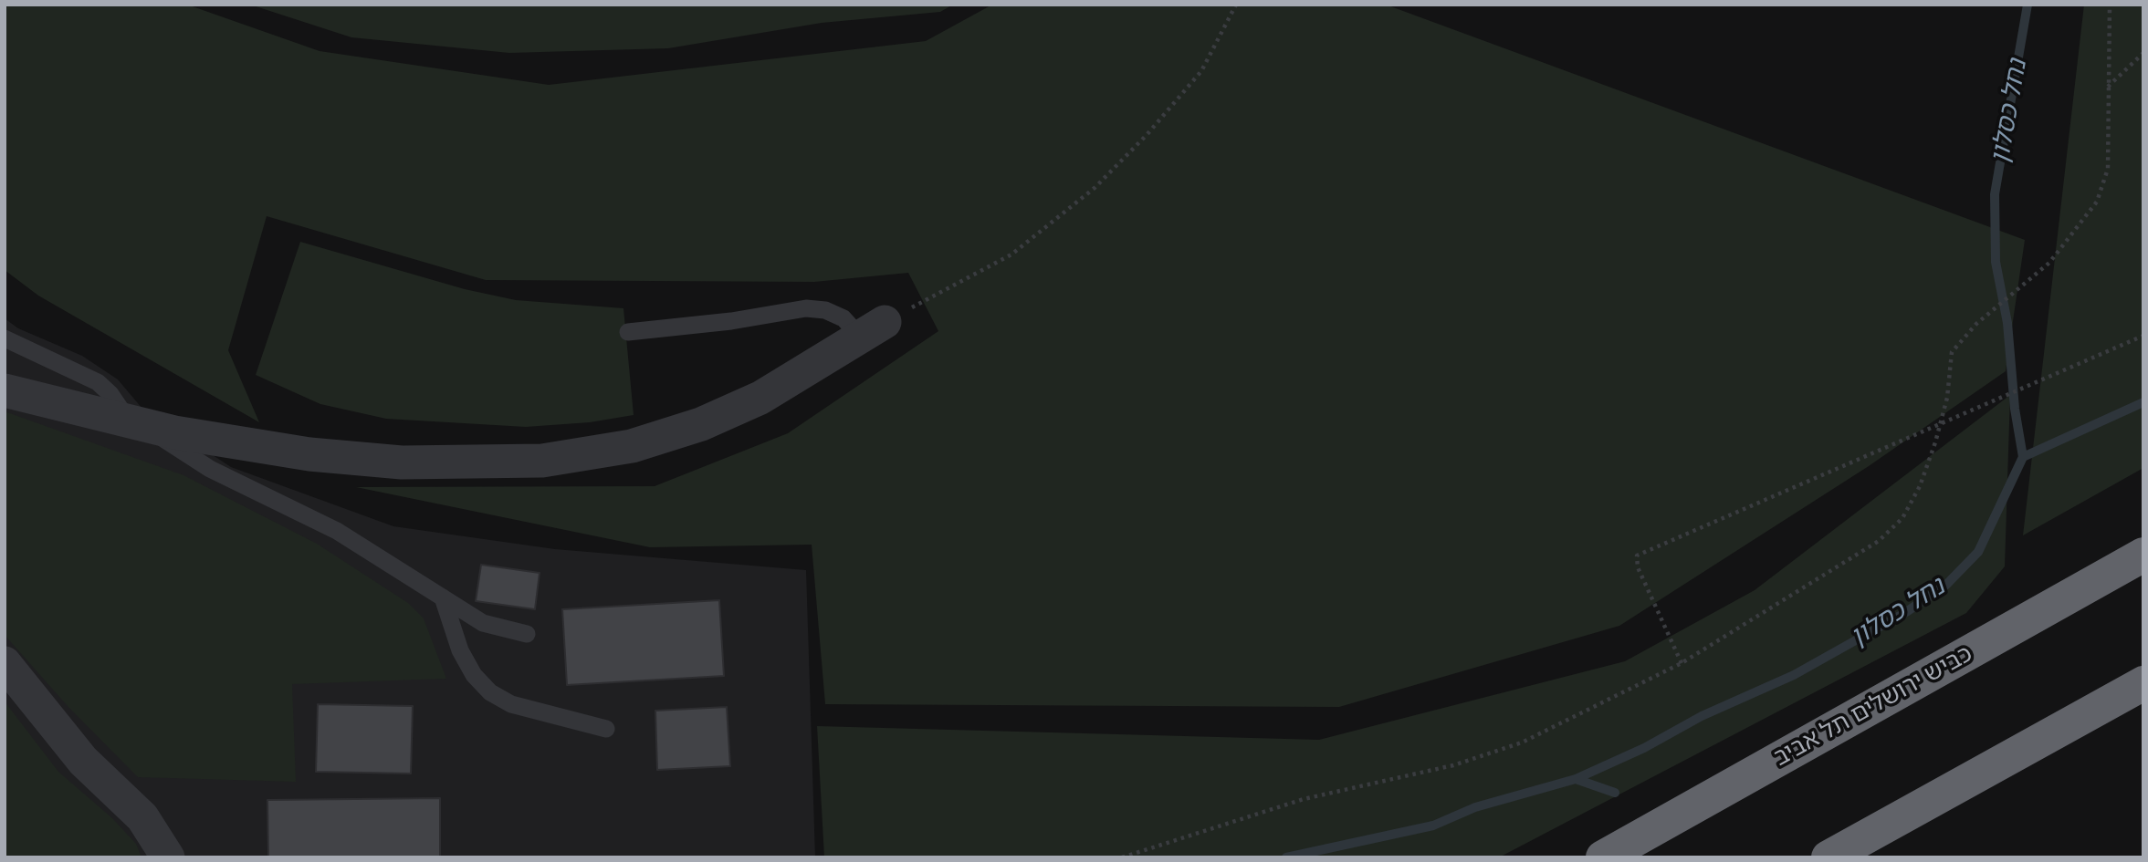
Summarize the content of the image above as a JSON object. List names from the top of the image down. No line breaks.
{"streets":{"highway":["כביש ירושלים תל אביב"]},"water":["נחל כסלון"]}
